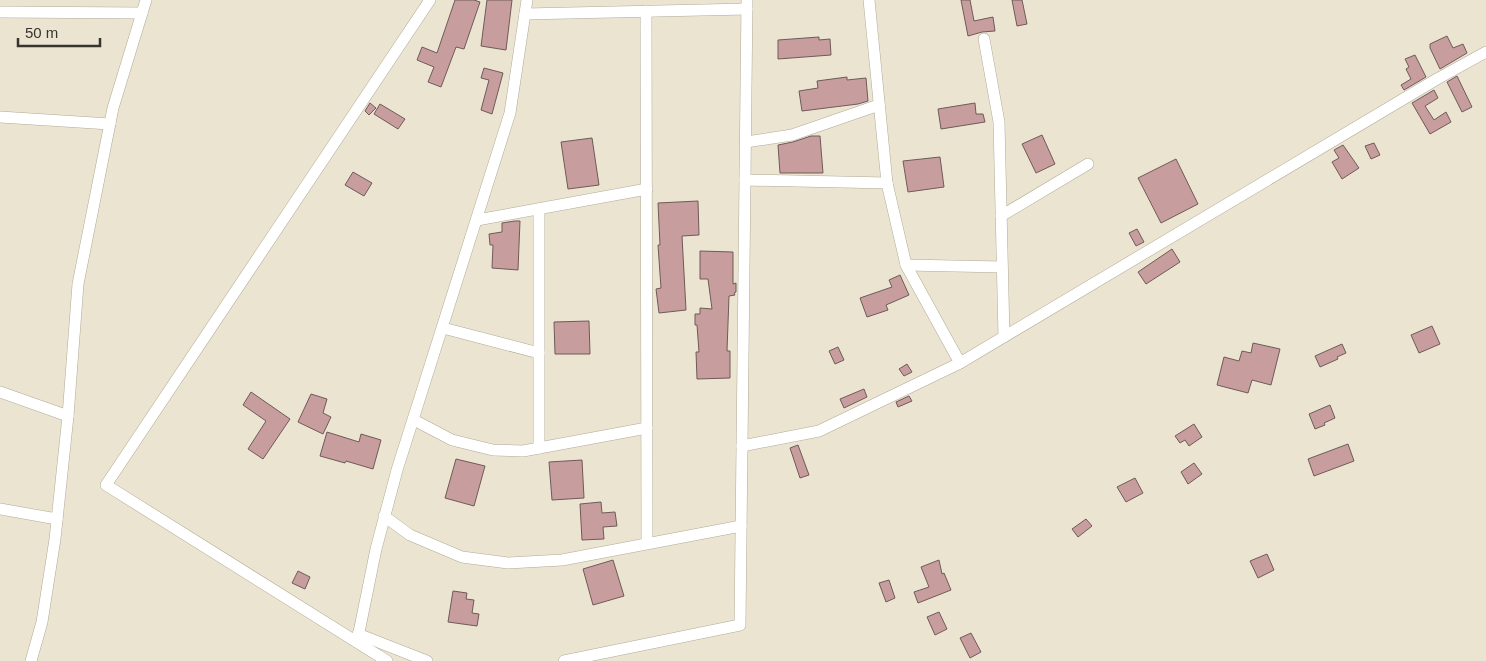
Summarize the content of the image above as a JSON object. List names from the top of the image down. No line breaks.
{"scale_bar":"50 m"}
